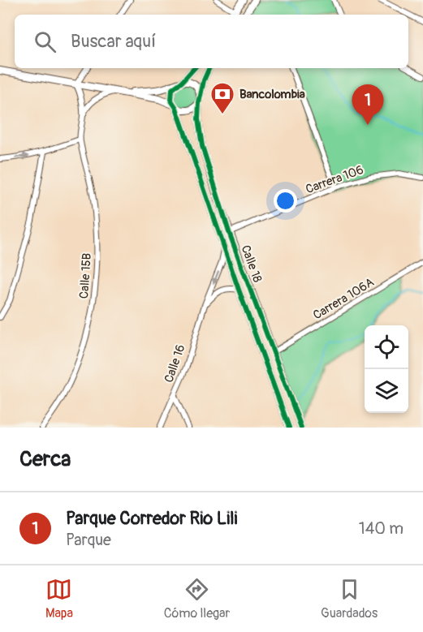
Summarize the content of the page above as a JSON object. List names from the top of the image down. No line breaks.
{"streets":{"main road":["Calle 18"],"street":["Carrera 106","Calle 15B","Carrera 106A","Calle 16"]},"crossings":[["Carrera 106","Calle 18"],["Calle 18","Carrera 106A"],["Calle 18","Calle 16"]],"places":{"bank":["Bancolombia"]},"page":{"search":"Buscar aquí","pins":"1","heading":"Cerca","list":[{"mark":"1","name":"Parque Corredor Rio Lili","note":"Parque","value":"140 m"}],"nav":["Mapa","Cómo llegar","Guardados"]}}
